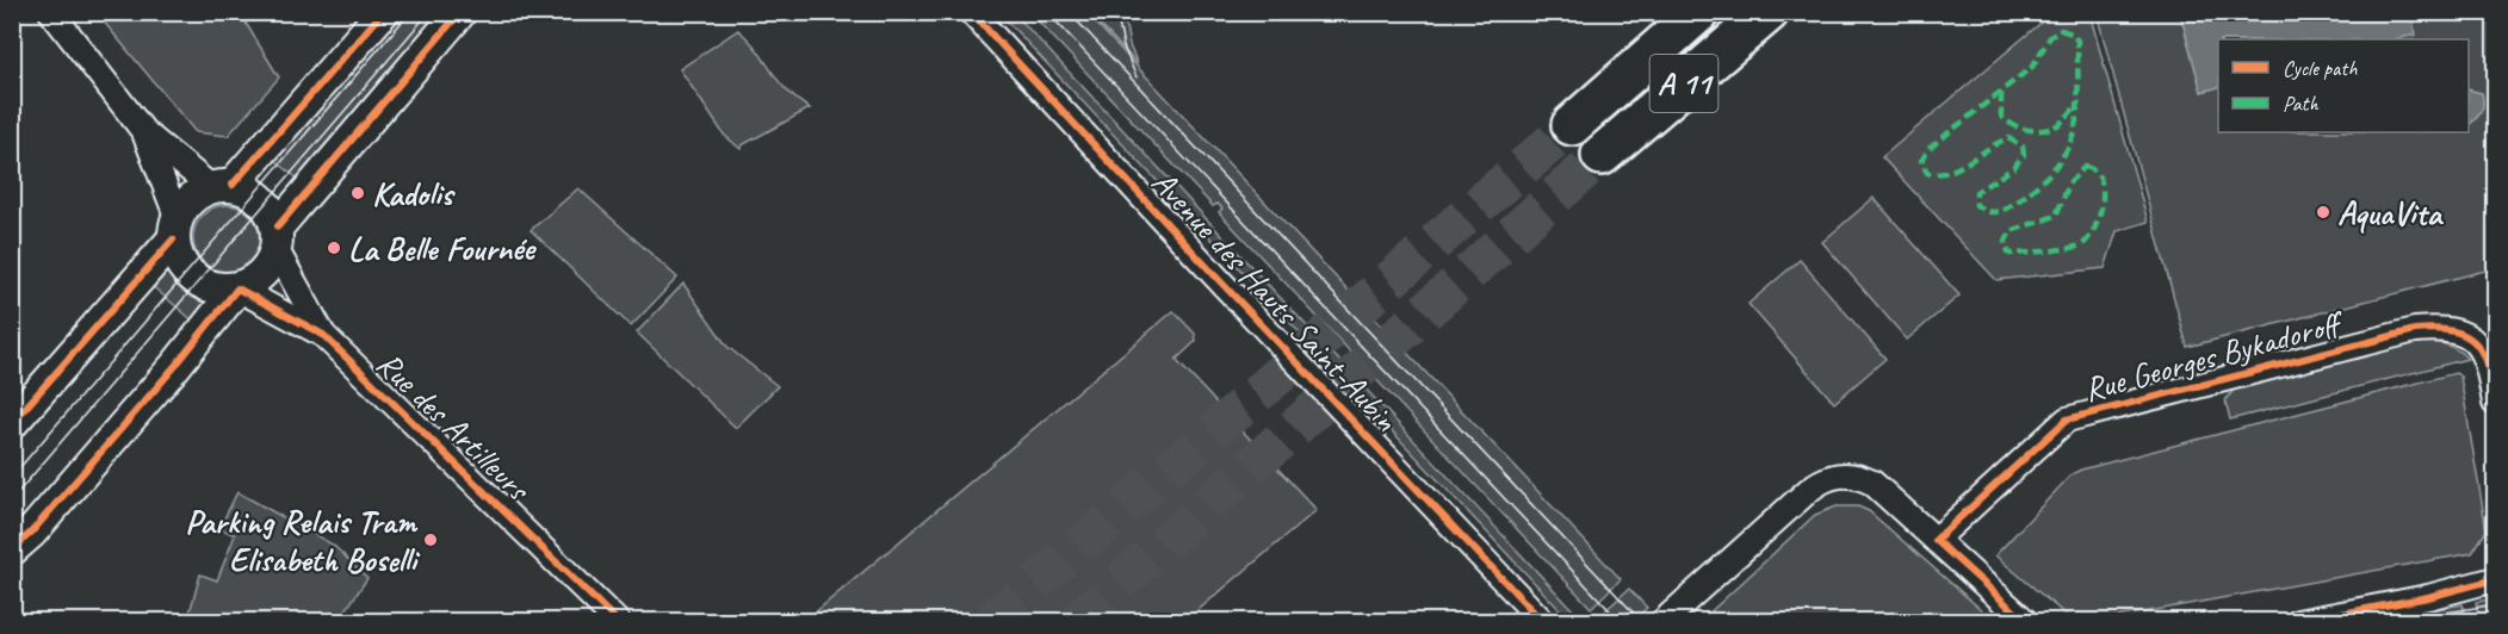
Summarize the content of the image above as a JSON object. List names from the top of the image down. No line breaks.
{"streets":{"highway":["A 11"],"street":["Avenue des Hauts Saint-Aubin","Rue Georges Bykadoroff","Rue des Artilleurs"]},"places":["Kadolis","AquaVita","La Belle Fournée","Parking Relais Tram Elisabeth Boselli"],"legend":["Cycle path","Path"]}
